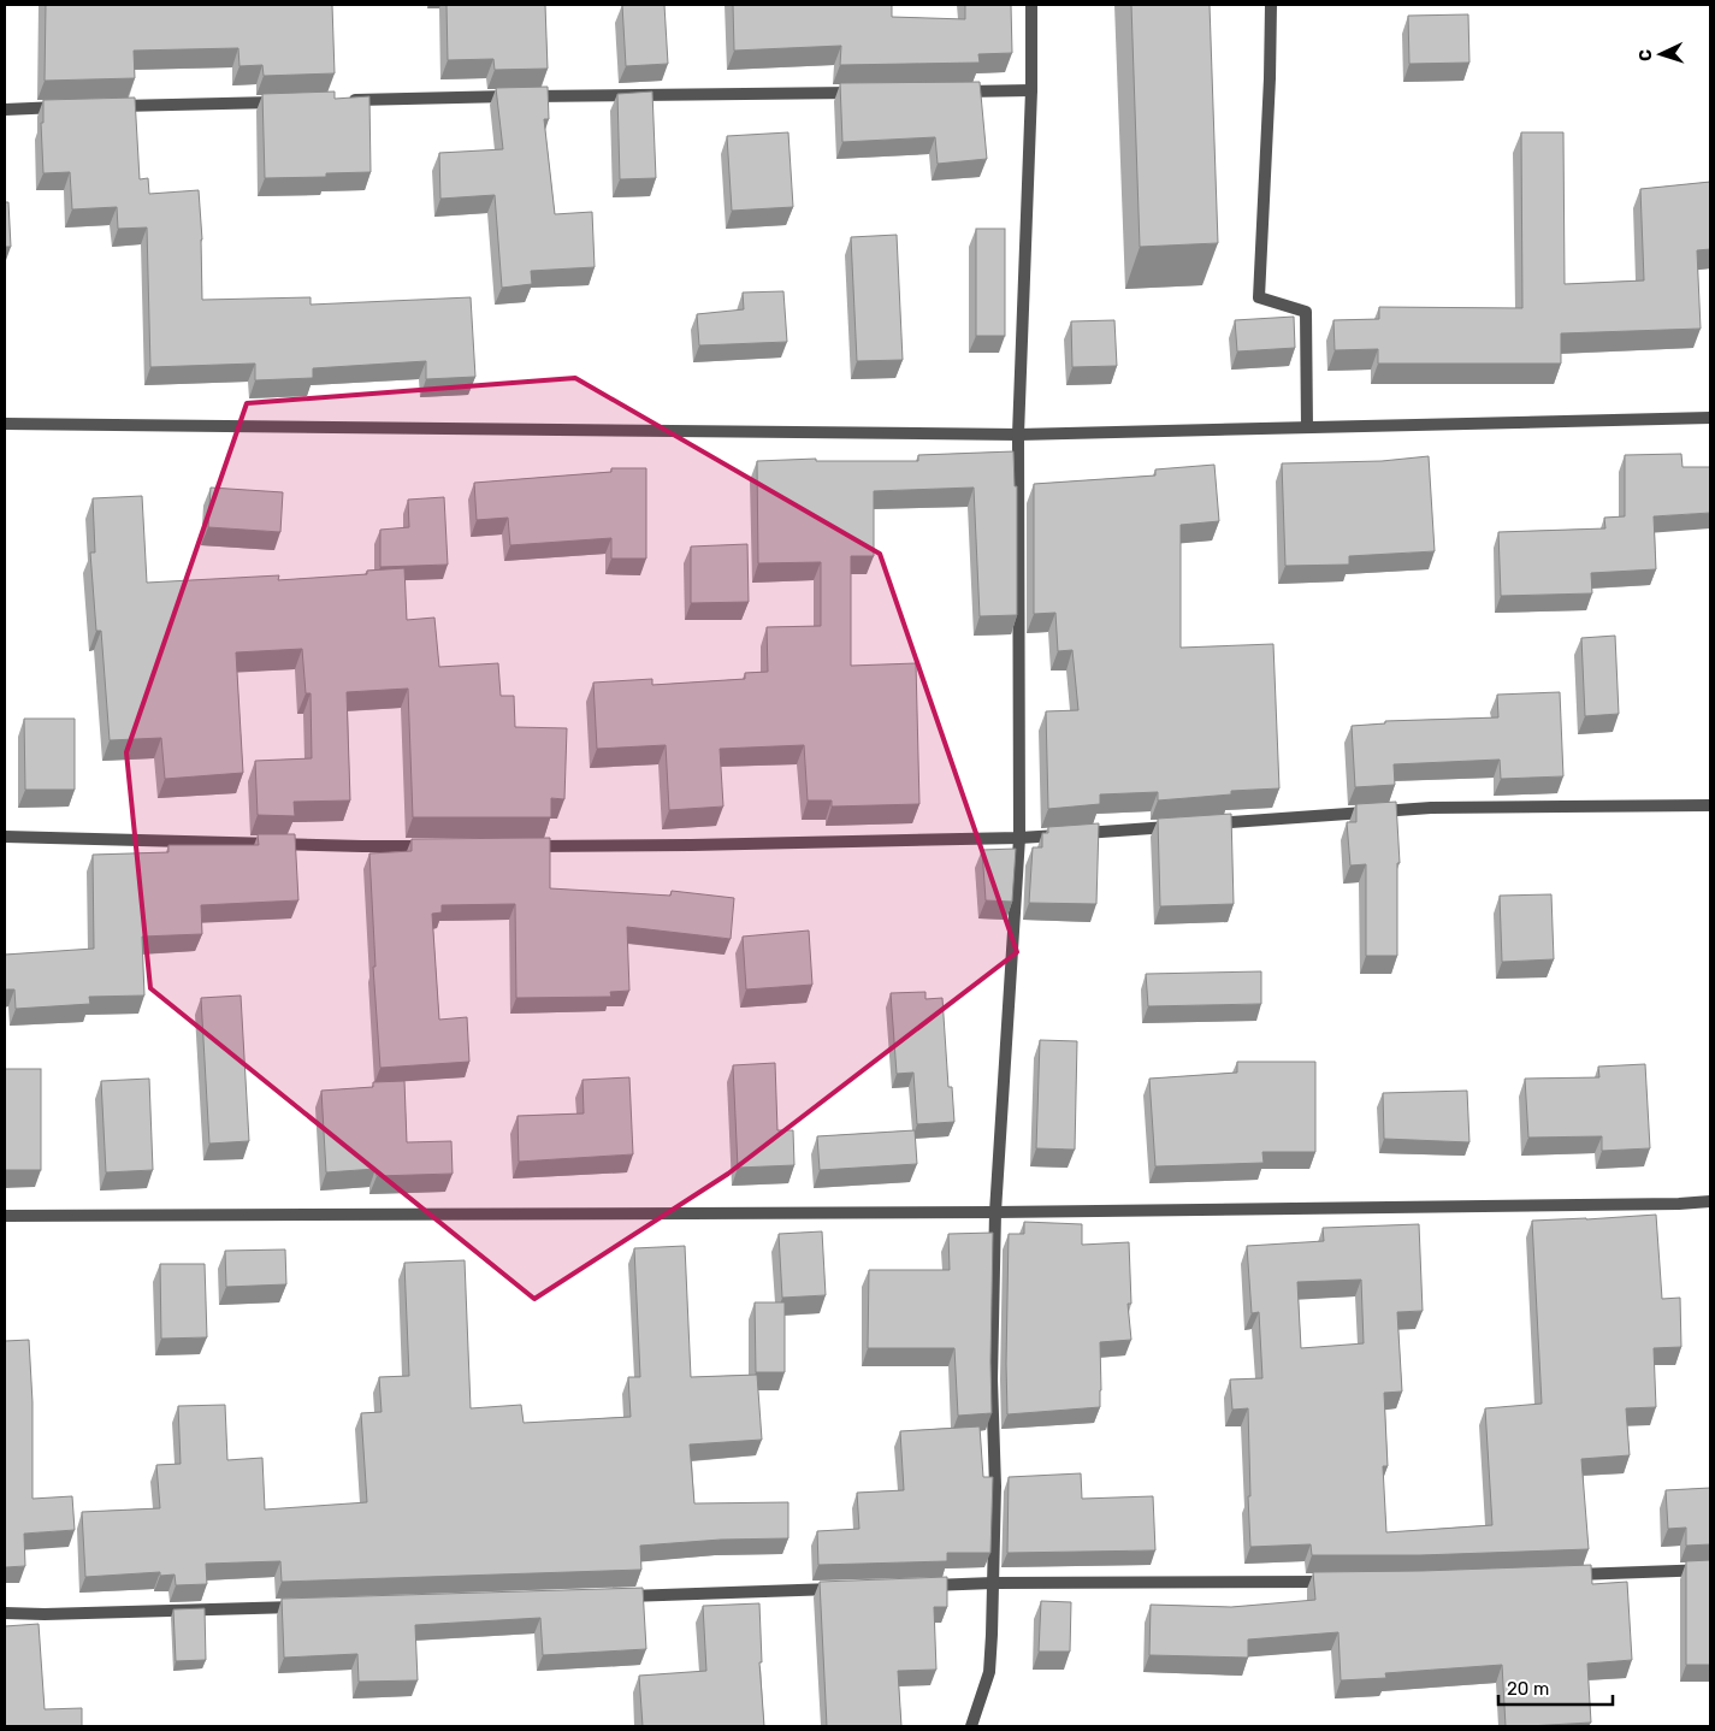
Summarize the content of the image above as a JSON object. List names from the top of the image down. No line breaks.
{"scale_bar":"20 m","north":"left"}
